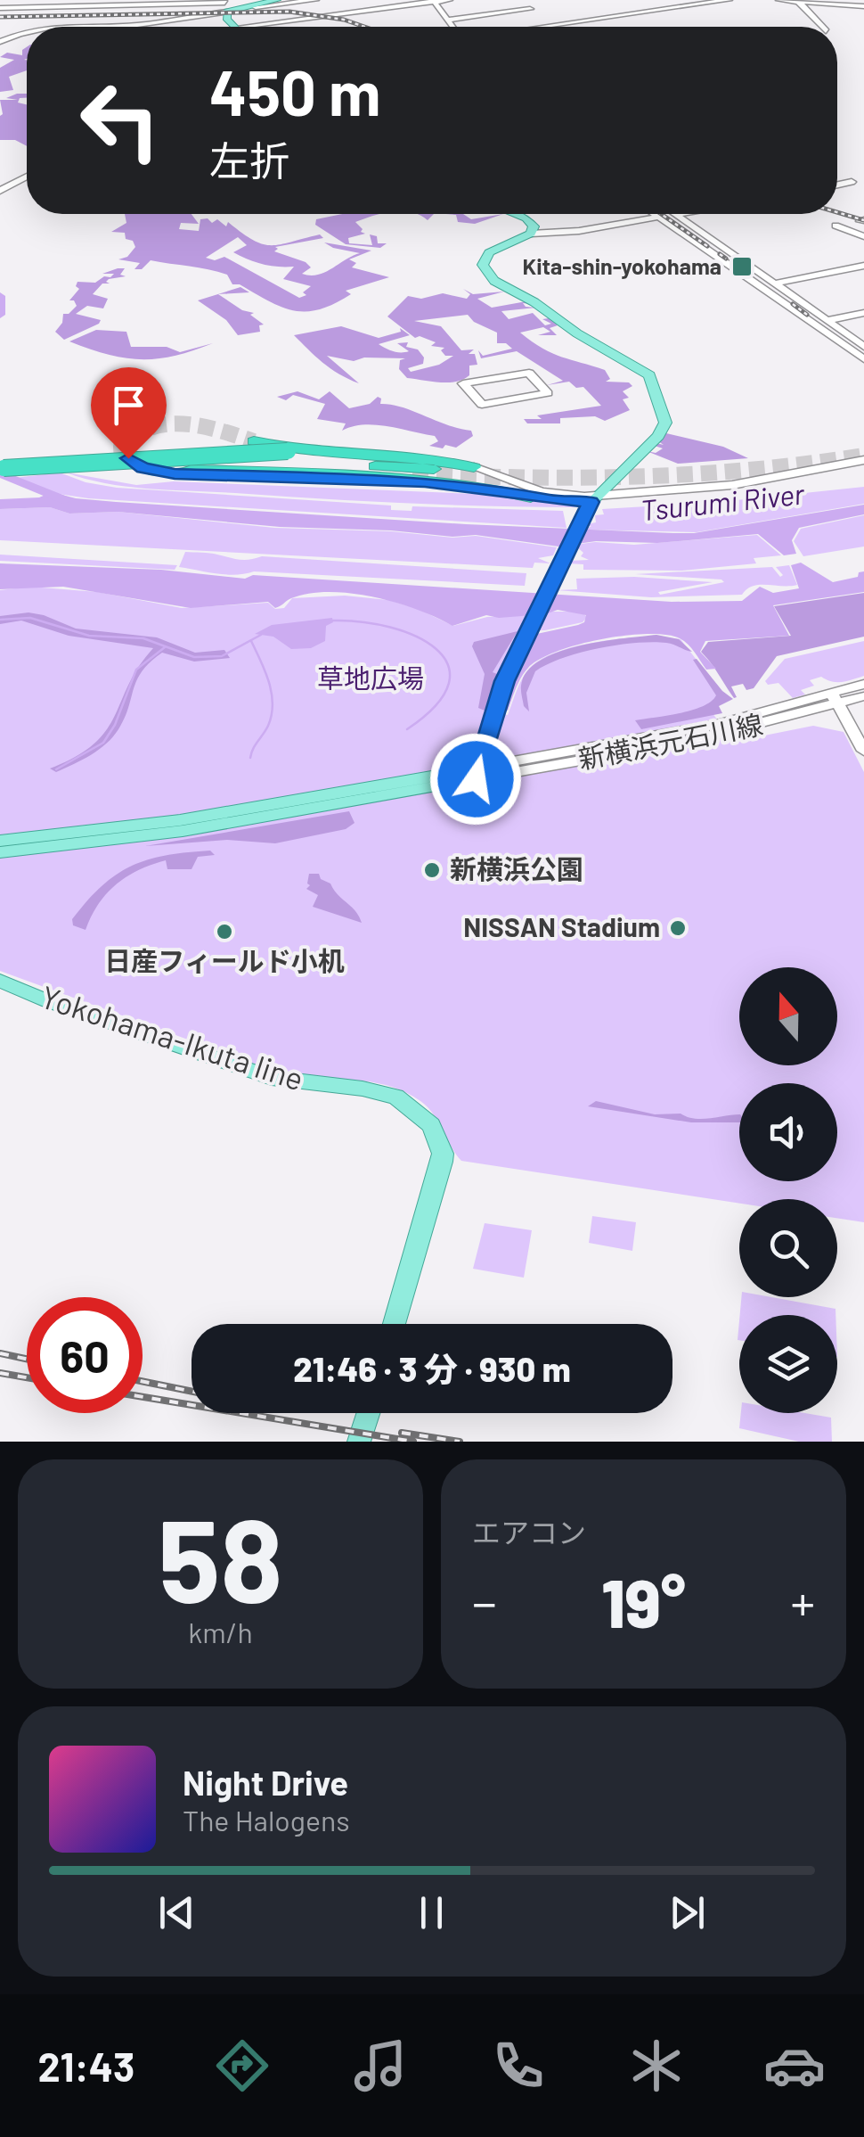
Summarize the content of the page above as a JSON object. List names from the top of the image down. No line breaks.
{"streets":{"main road":["Yokohama-Ikuta line"],"street":["新横浜元石川線"]},"water":["Tsurumi River"],"parks":["草地広場"],"places":{"transit":["Kita-shin-yokohama"],"other":["新横浜公園","NISSAN Stadium","日産フィールド小机"]},"north":"top","page":{"turn":["450 m","左折"],"limit":"60","trip":"21:46 · 3 分 · 930 m","tile":[["58","km/h"],"エアコン"],"heat":["−","19°","+"],"song":["Night Drive","The Halogens"],"tabs":"21:43"}}
